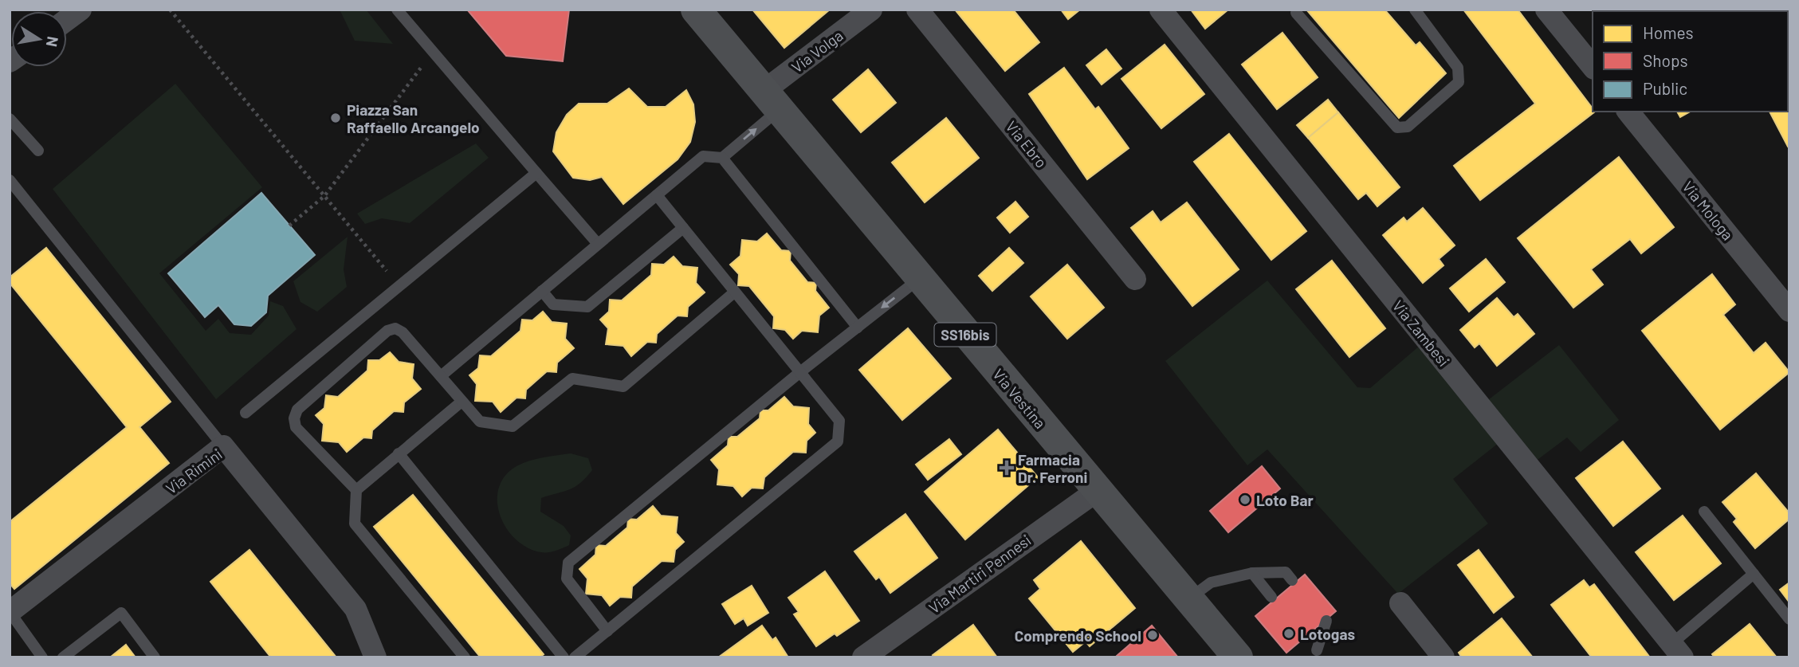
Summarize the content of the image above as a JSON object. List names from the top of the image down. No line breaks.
{"streets":{"main road":["SS16bis","Via Vestina"],"street":["Via Volga","Via Ebro","Via Mologa","Via Zambesi","Via Rimini","Via Martiri Pennesi"]},"crossings":[["Via Volga","Via Vestina"],["Via Vestina","Via Martiri Pennesi"]],"places":{"other":["Piazza San Raffaello Arcangelo","Loto Bar","Lotogas","Comprendo School"],"health":["Farmacia Dr. Ferroni"]},"legend":["Homes","Shops","Public"],"north":"right"}
